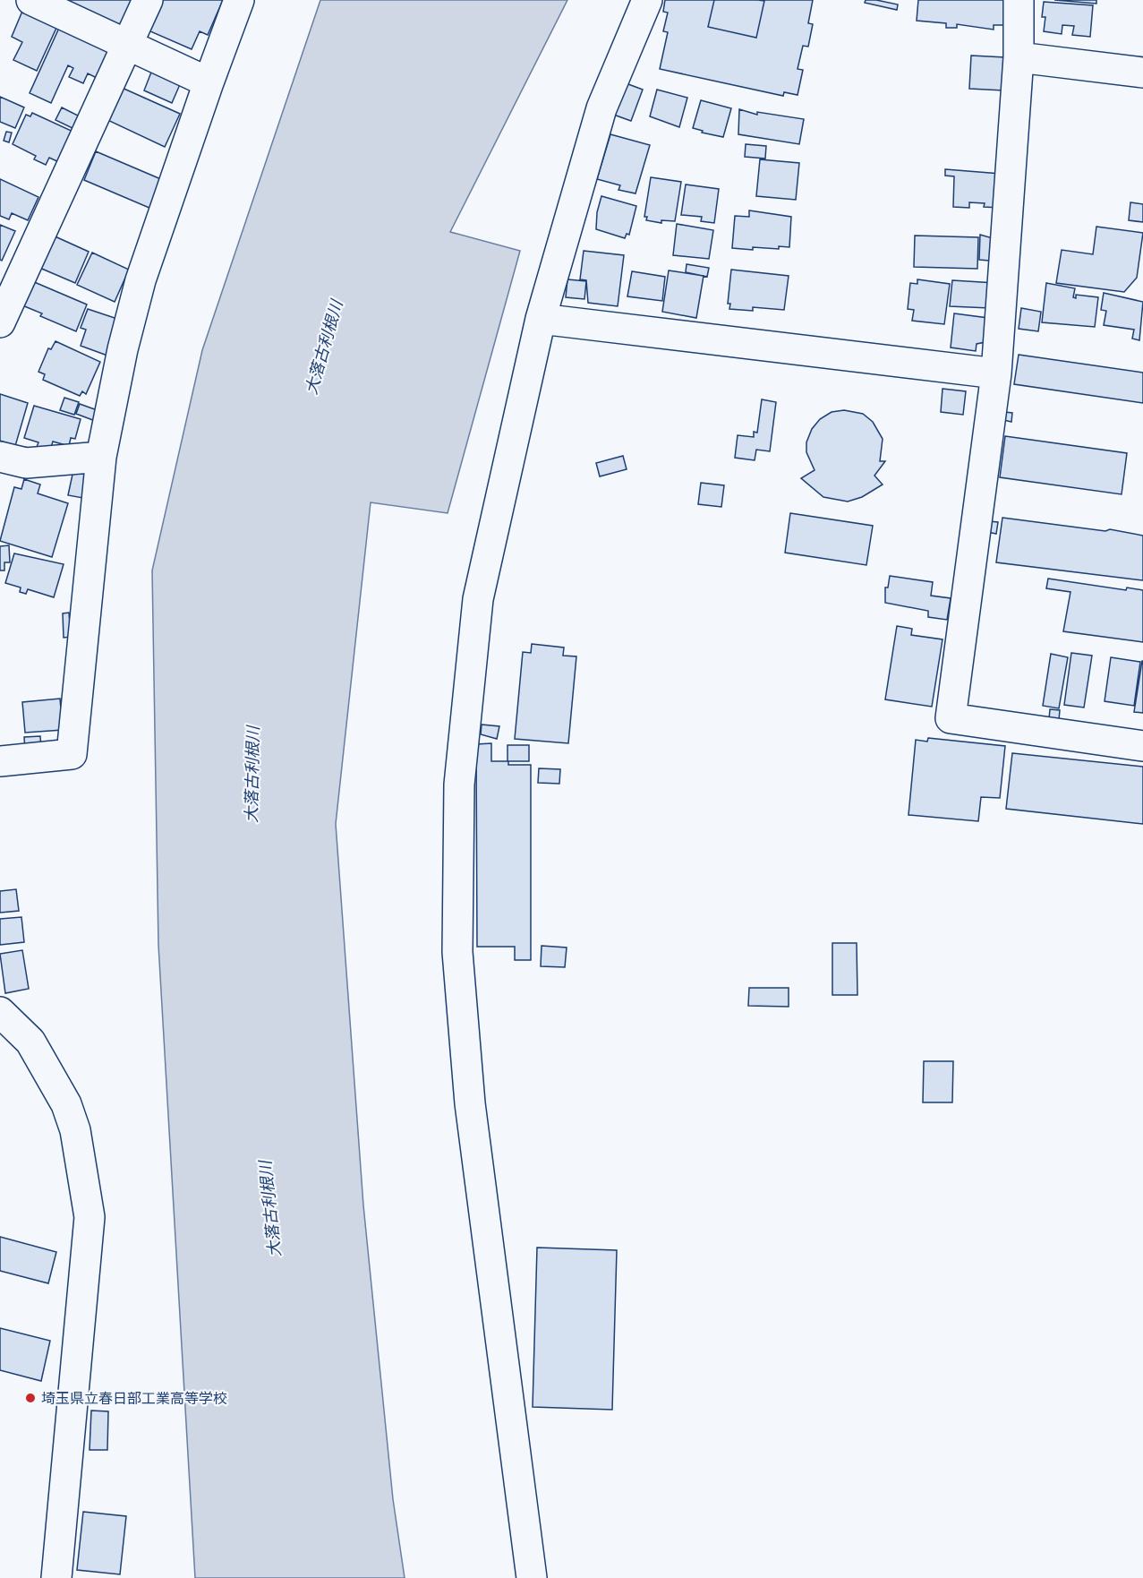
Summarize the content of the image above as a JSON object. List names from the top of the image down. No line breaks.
{"water":["大落古利根川"],"places":["埼玉県立春日部工業高等学校"]}
